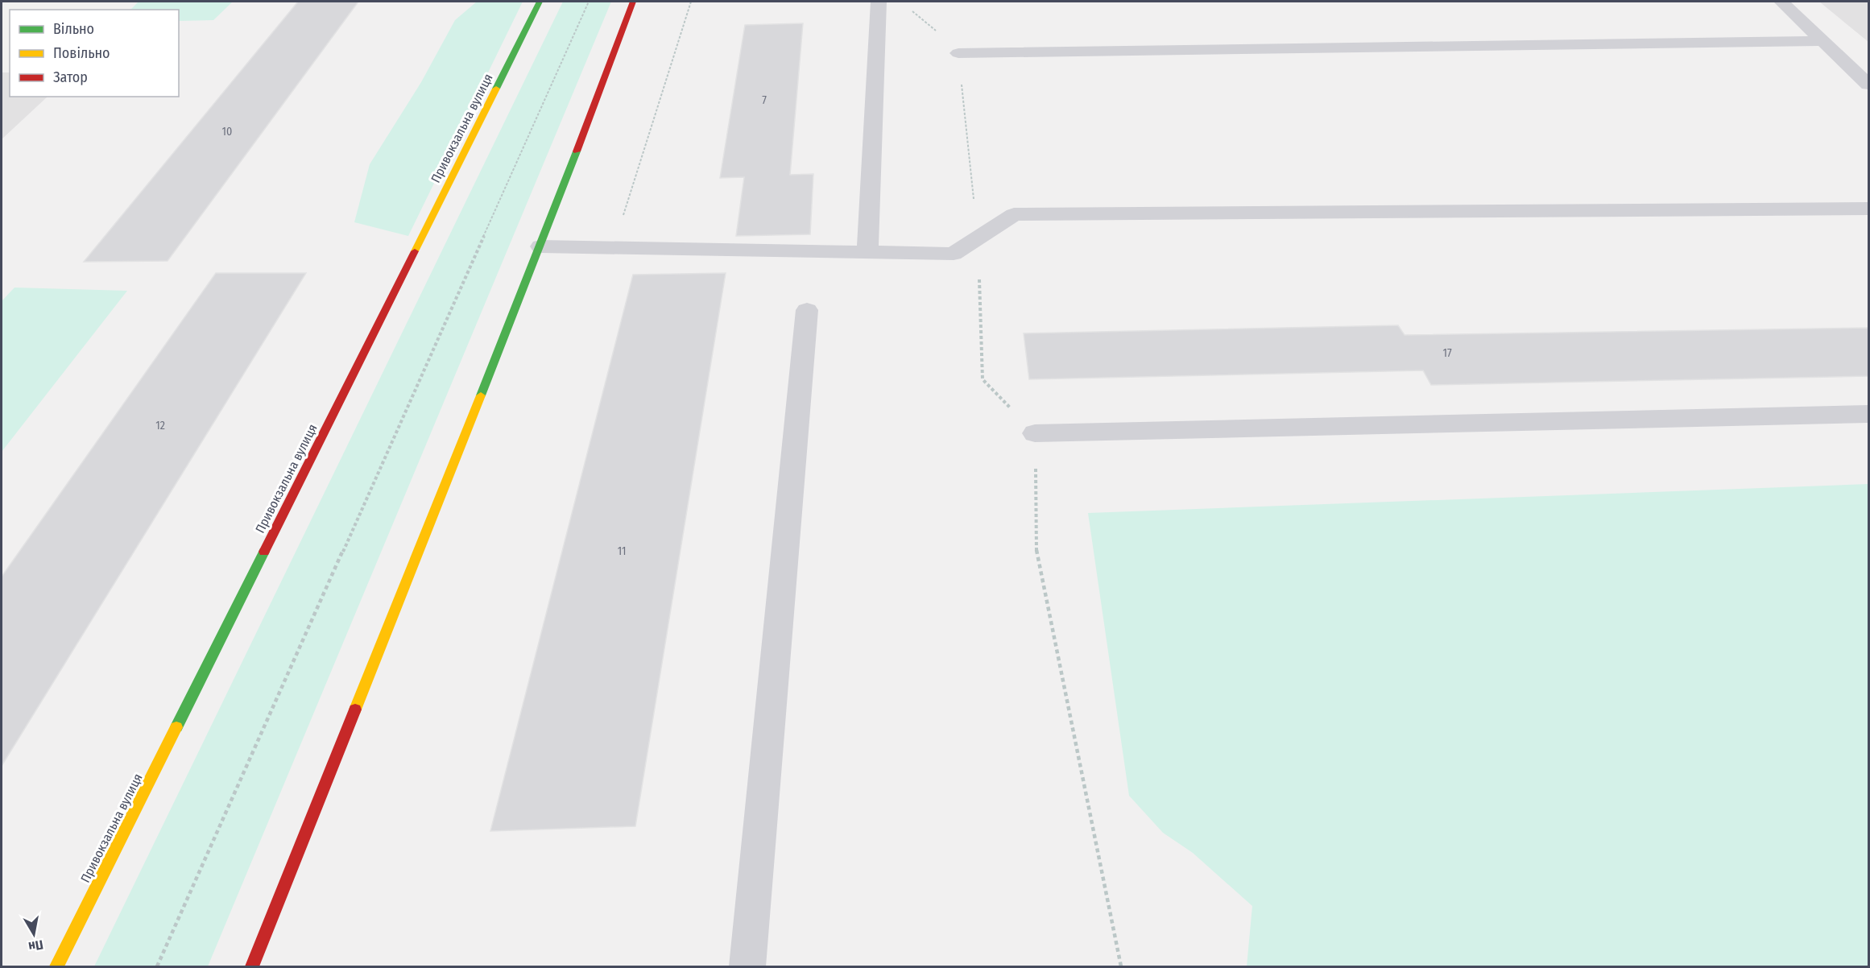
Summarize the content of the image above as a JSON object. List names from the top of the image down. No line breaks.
{"streets":{"street":["Привокзальна вулиця"]},"house_numbers":["7","10","17","12","11"],"legend":["Вільно","Повільно","Затор"],"north":"bottom"}
